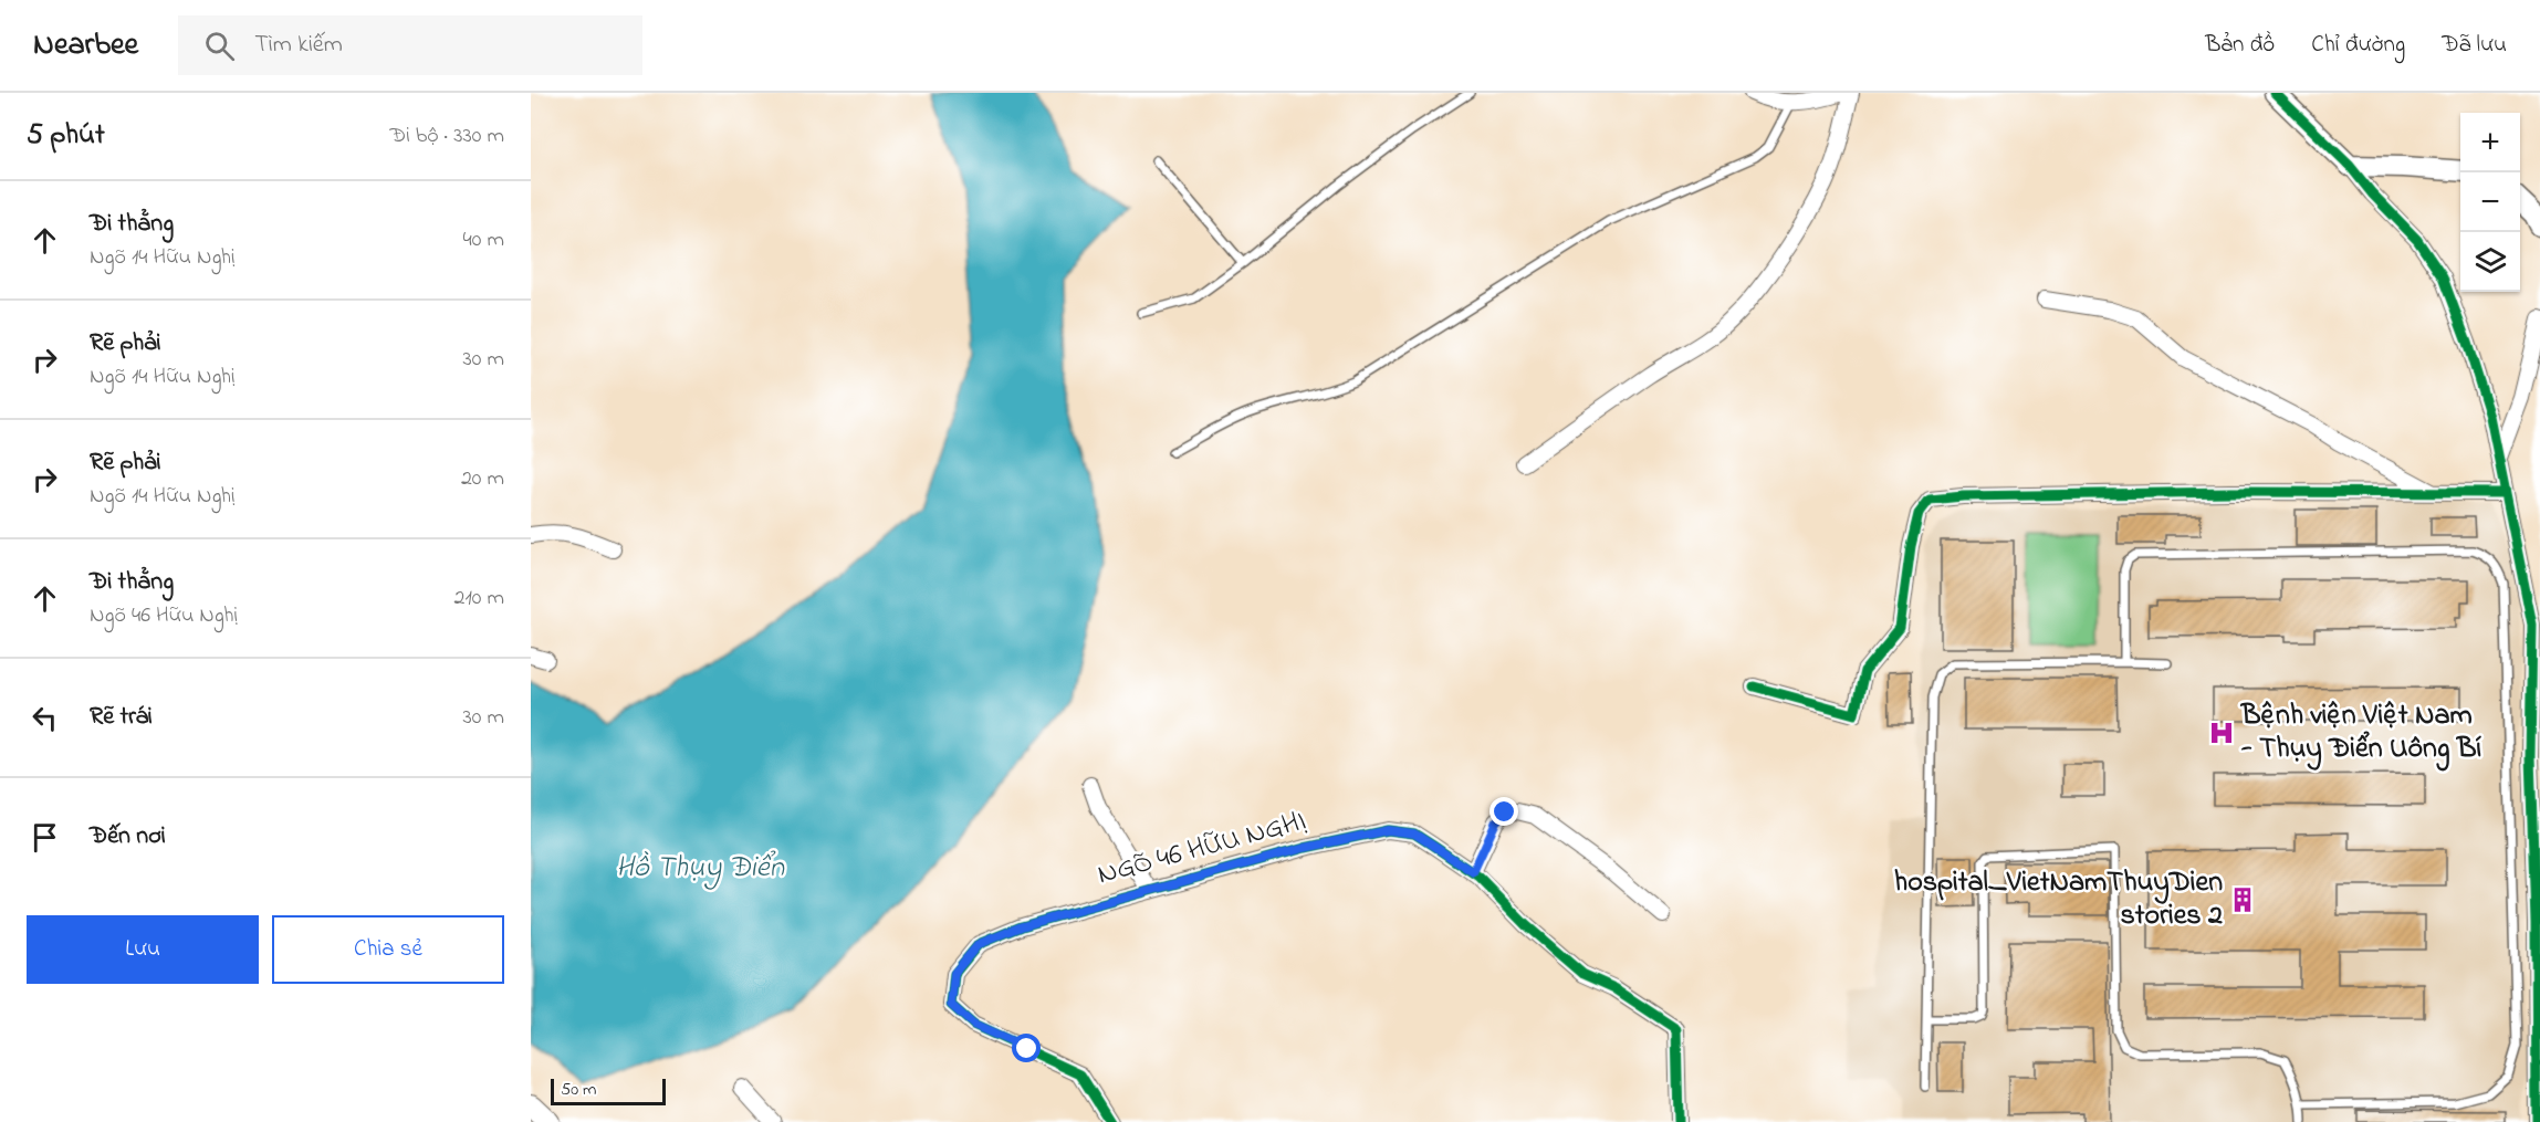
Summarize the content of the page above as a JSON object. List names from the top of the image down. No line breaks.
{"streets":{"street":["NGÕ 46 HỮU NGHỊ"]},"water":["Hồ Thụy Điển"],"places":{"hospital":["Bệnh viện Việt Nam - Thụy Điển Uông Bí"],"building":["hospital_VietNamThuyDien stories 2"]},"scale_bar":"50 m","page":{"header":"Nearbee","search":"Tìm kiếm","nav":["Bản đồ","Chỉ đường","Đã lưu"],"heading":["5 phút","Đi bộ · 330 m"],"map_buttons":["+","−"],"list":[["Đi thẳng","Ngõ 14 Hữu Nghị","40 m"],["Rẽ phải","Ngõ 14 Hữu Nghị","30 m"],["Rẽ phải","Ngõ 14 Hữu Nghị","20 m"],["Đi thẳng","Ngõ 46 Hữu Nghị","210 m"],["Rẽ trái","30 m"],"Đến nơi"],"buttons":["Lưu","Chia sẻ"],"scale":"50 m"}}
